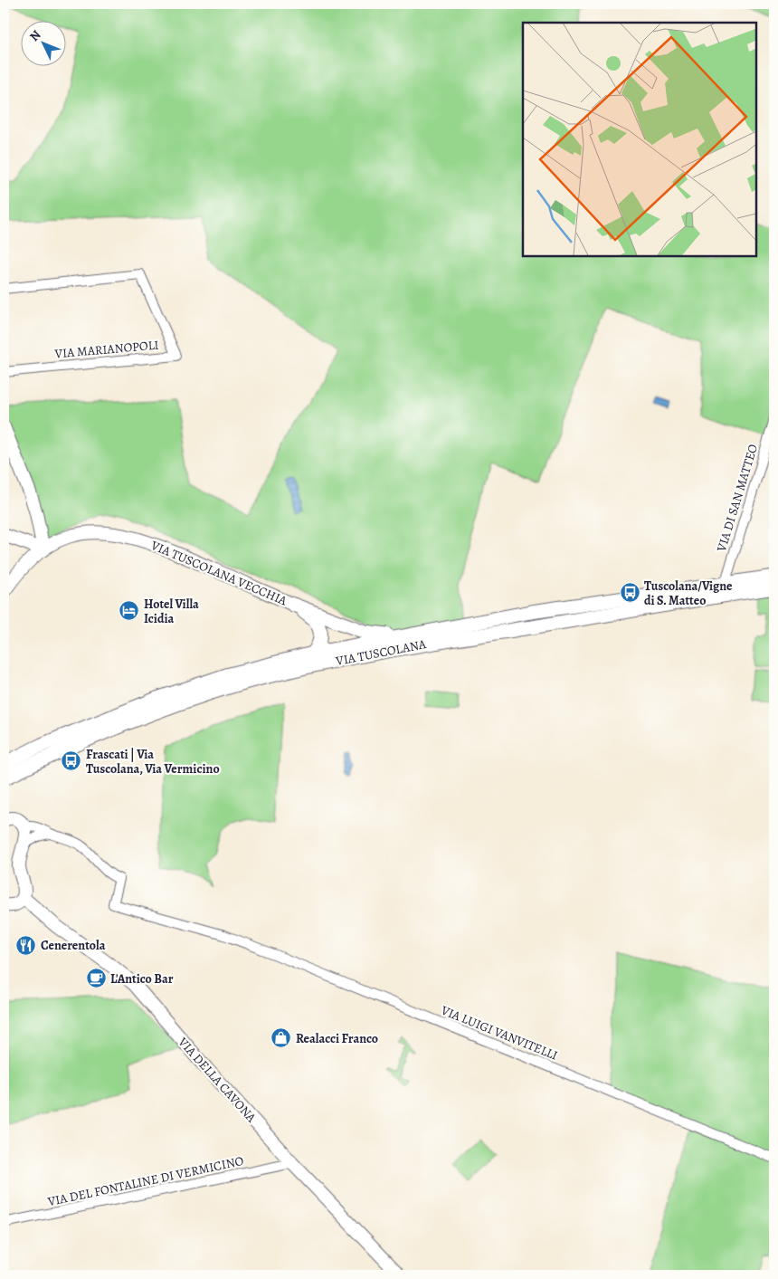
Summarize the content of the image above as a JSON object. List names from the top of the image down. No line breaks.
{"streets":{"main road":["VIA TUSCOLANA VECCHIA","VIA TUSCOLANA","VIA DELLA CAVONA"],"street":["VIA MARIANOPOLI","VIA DI SAN MATTEO","VIA LUIGI VANVITELLI","VIA DEL FONTALINE DI VERMICINO"]},"crossings":[["VIA DI SAN MATTEO","VIA TUSCOLANA"],["VIA DELLA CAVONA","VIA DEL FONTALINE DI VERMICINO"]],"places":{"bus stop":["Tuscolana/Vigne di S. Matteo","Frascati | Via Tuscolana, Via Vermicino"],"hotel":["Hotel Villa Icidia"],"restaurant":["Cenerentola"],"cafe":["L'Antico Bar"],"shop":["Realacci Franco"]},"north":"top left"}
